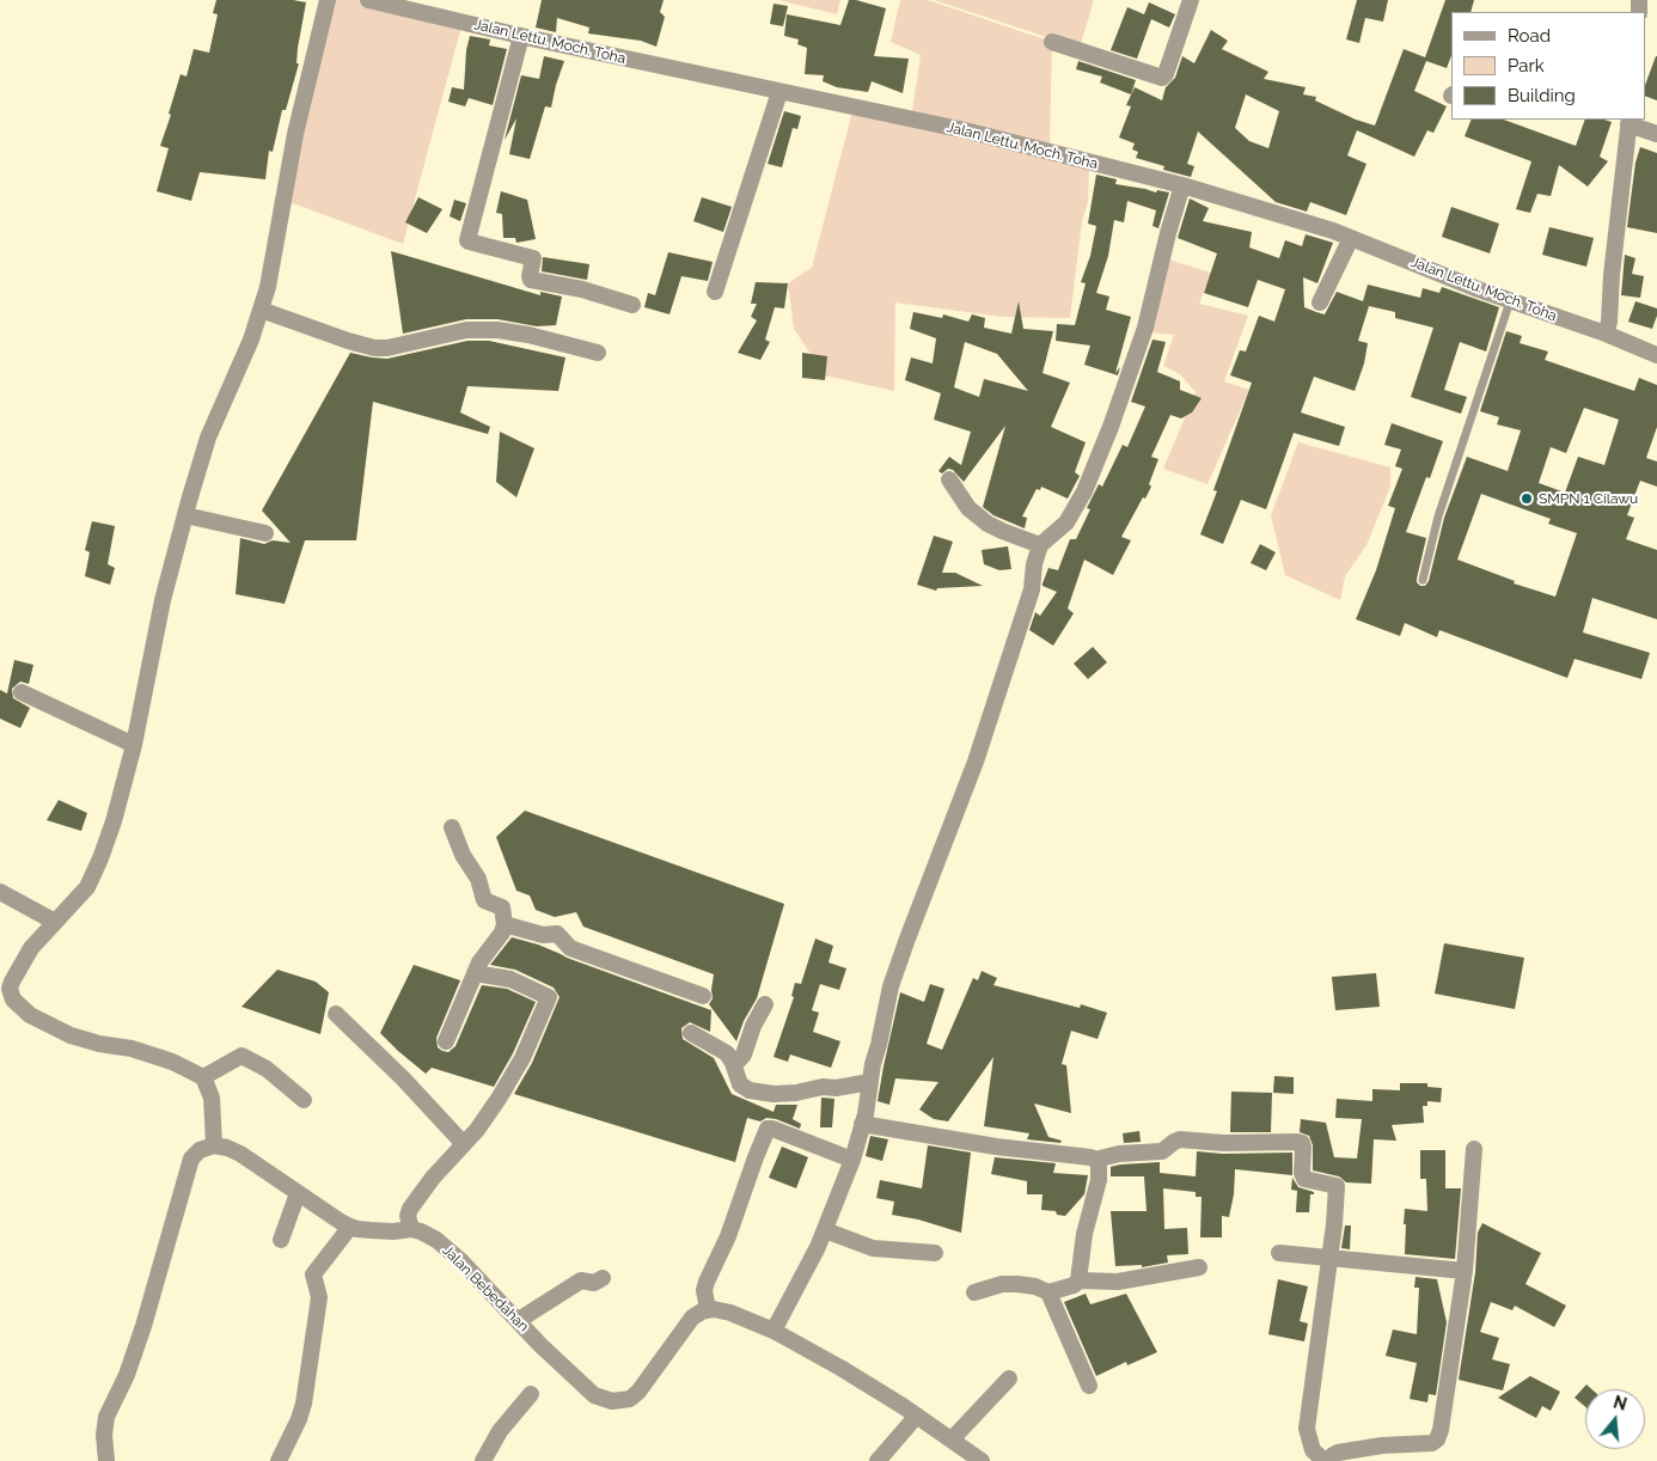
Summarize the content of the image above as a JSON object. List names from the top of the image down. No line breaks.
{"streets":{"street":["Jalan Lettu. Moch. Toha","Jalan Bebedahan"]},"places":["SMPN 1 Cilawu"],"legend":["Road","Park","Building"],"north":"top"}
